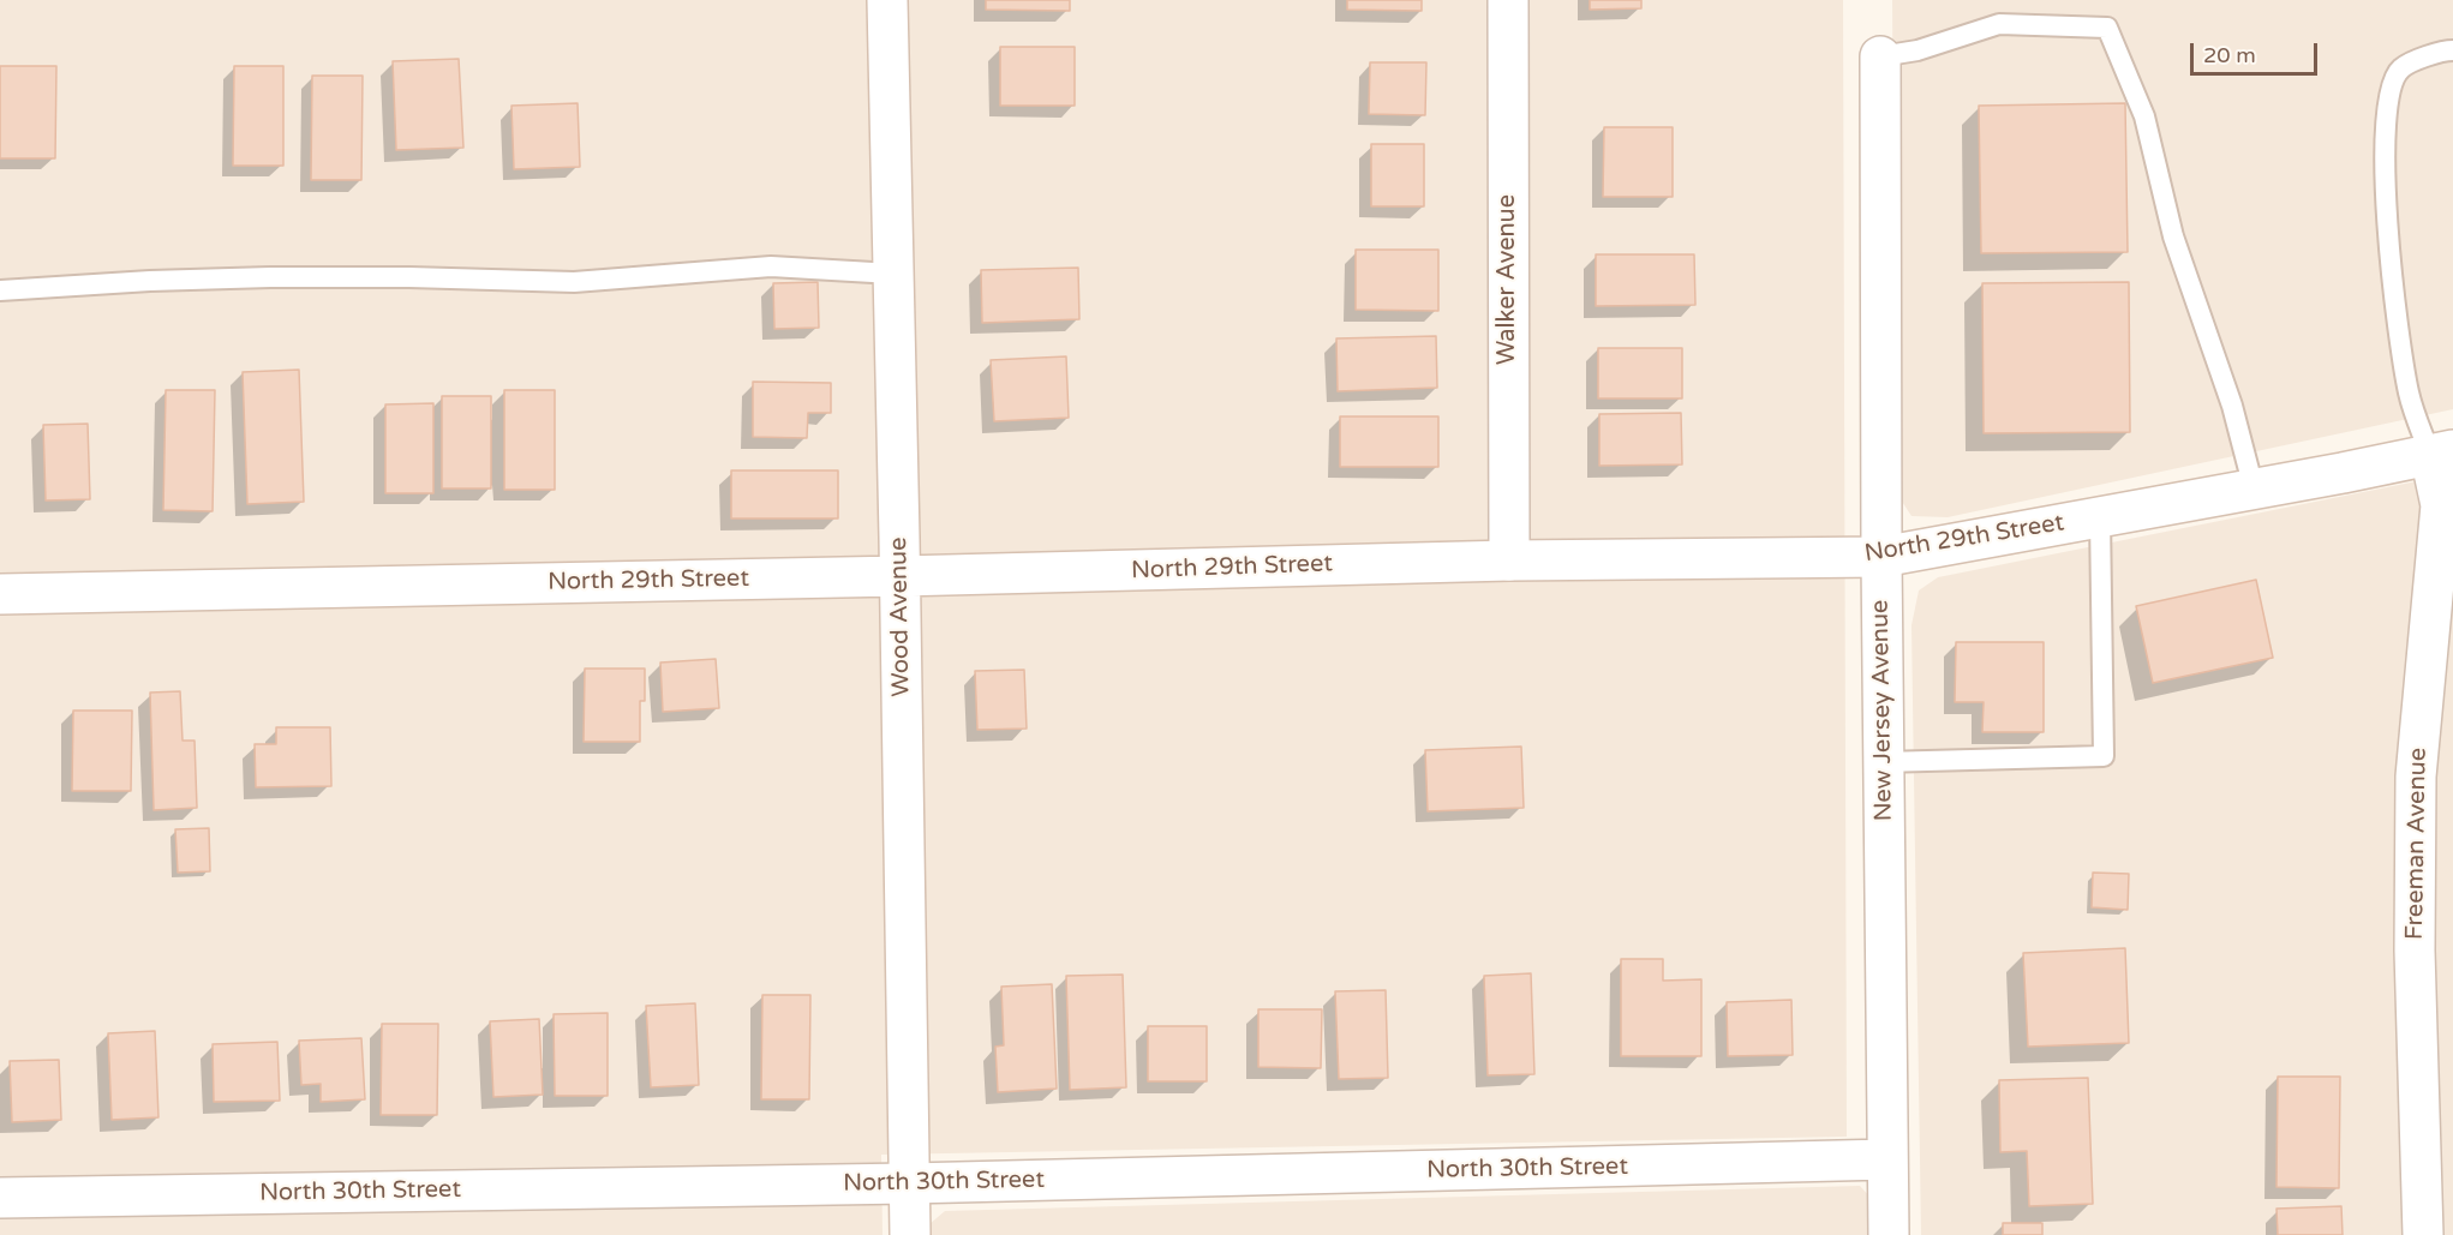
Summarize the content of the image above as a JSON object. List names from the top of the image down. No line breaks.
{"streets":{"street":["Walker Avenue","North 29th Street","Wood Avenue","New Jersey Avenue","Freeman Avenue","North 30th Street"]},"crossings":[["Walker Avenue","North 29th Street"],["North 29th Street","Wood Avenue"],["North 29th Street","New Jersey Avenue"],["North 29th Street","Freeman Avenue"],["Wood Avenue","North 30th Street"],["New Jersey Avenue","North 30th Street"]],"scale_bar":"20 m"}
